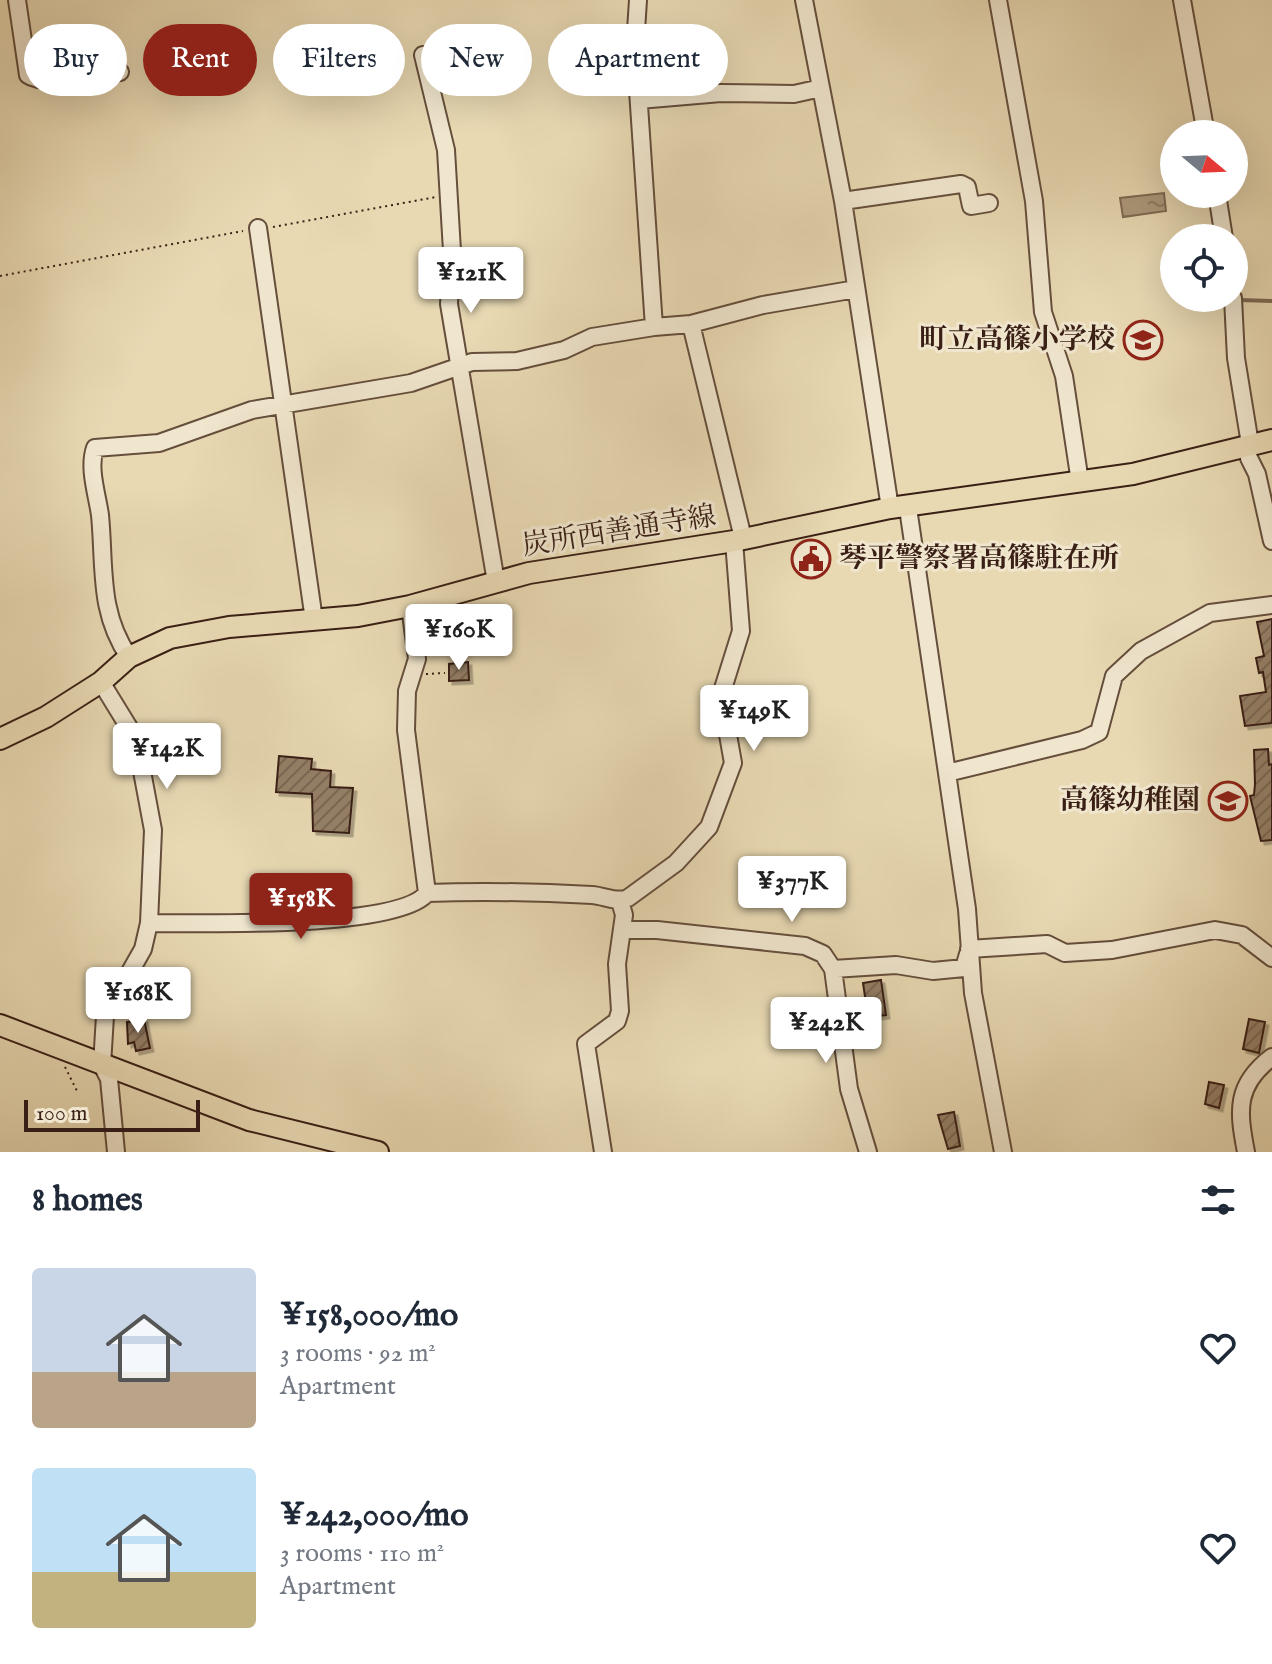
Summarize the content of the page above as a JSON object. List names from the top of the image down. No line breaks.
{"streets":{"main road":["炭所西善通寺線"]},"places":{"school or university":["町立高篠小学校","高篠幼稚園"],"public building":["琴平警察署高篠駐在所"]},"scale_bar":"100 m","north":"right","page":{"chip":["Buy","Rent","Filters","New","Apartment"],"price":["¥121K","¥160K","¥149K","¥142K","¥377K","¥158K","¥168K","¥242K"],"scale":"100 m","heading":"8 homes","list":[{"name":"¥158,000/mo","note":"3 rooms · 92 m² · Apartment"},{"name":"¥242,000/mo","note":"3 rooms · 110 m² · Apartment"}]}}
